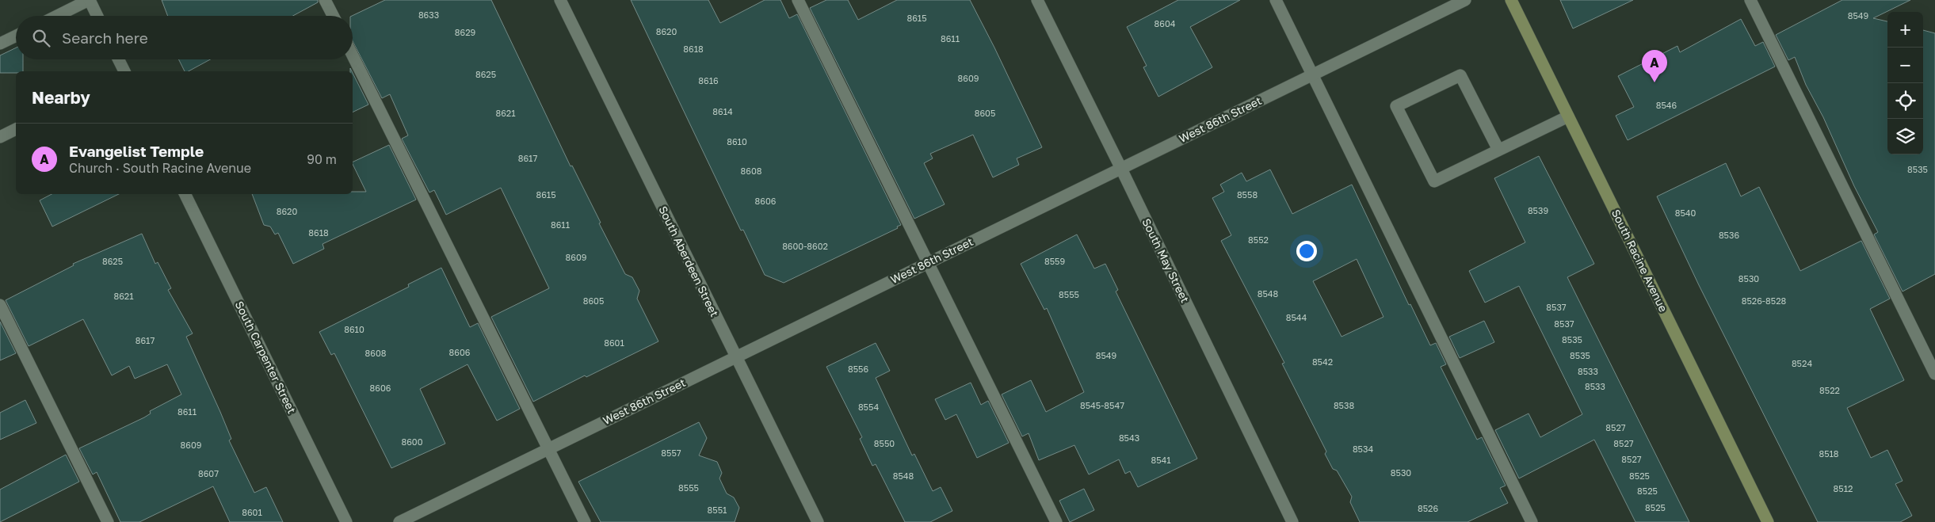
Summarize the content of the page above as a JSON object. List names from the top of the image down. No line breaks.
{"streets":{"street":["West 86th Street","South May Street","South Racine Avenue","South Aberdeen Street","South Carpenter Street"]},"crossings":[["West 86th Street","South May Street"],["West 86th Street","South Aberdeen Street"]],"house_numbers":["8633","8549","8615","8604","8620","8629","8611","8618","8625","8609","8616","8546","8614","8621","8605","8610","8617","8535","8608","8615","8558","8606","8539","8620","8540","8611","8618","8536","8552","8600-8602","8609","8625","8559","8530","8548","8555","8621","8605","8526-8528","8537","8544","8537","8610","8535","8617","8601","8606","8608","8549","8535","8542","8524","8556","8533","8533","8606","8522","8545-8547","8538","8554","8611","8527","8543","8600","8550","8527","8609","8534","8557","8518","8527","8541","8530","8607","8548","8525","8555","8512","8525","8525","8526","8551","8601"],"page":{"map_buttons":["+","−"],"search":"Search here","pins":"A","heading":"Nearby","list":[{"mark":"A","name":"Evangelist Temple","note":"Church · South Racine Avenue","value":"90 m"}]}}
